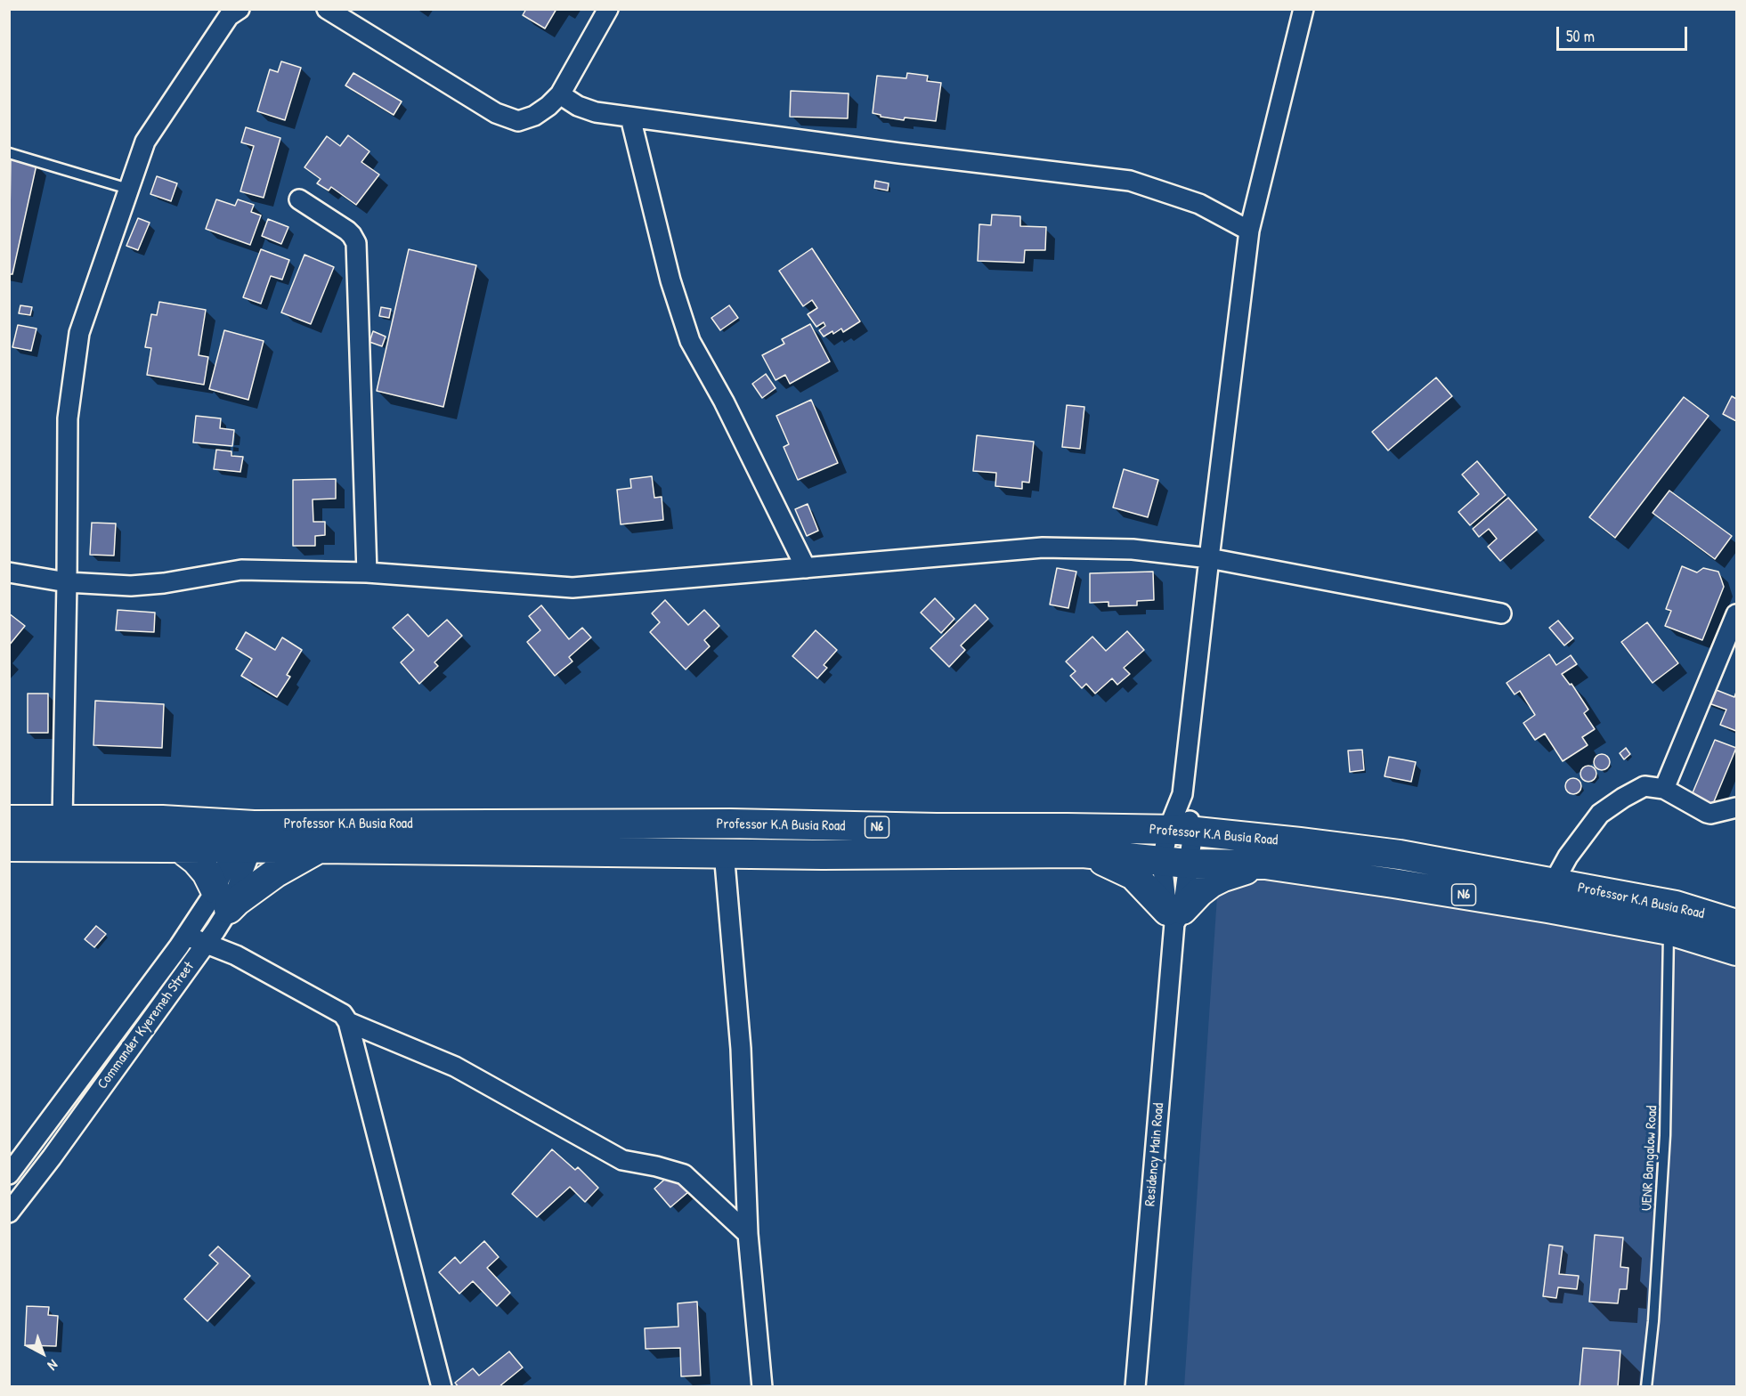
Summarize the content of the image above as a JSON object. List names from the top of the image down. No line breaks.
{"streets":{"main road":["Professor K.A Busia Road","N6"],"street":["Commander Kyeremeh Street","Residency Main Road"],"lane":["UENR Bangalow Road"]},"crossings":[["Professor K.A Busia Road","Commander Kyeremeh Street"],["Professor K.A Busia Road","UENR Bangalow Road"]],"scale_bar":"50 m","north":"bottom right"}
